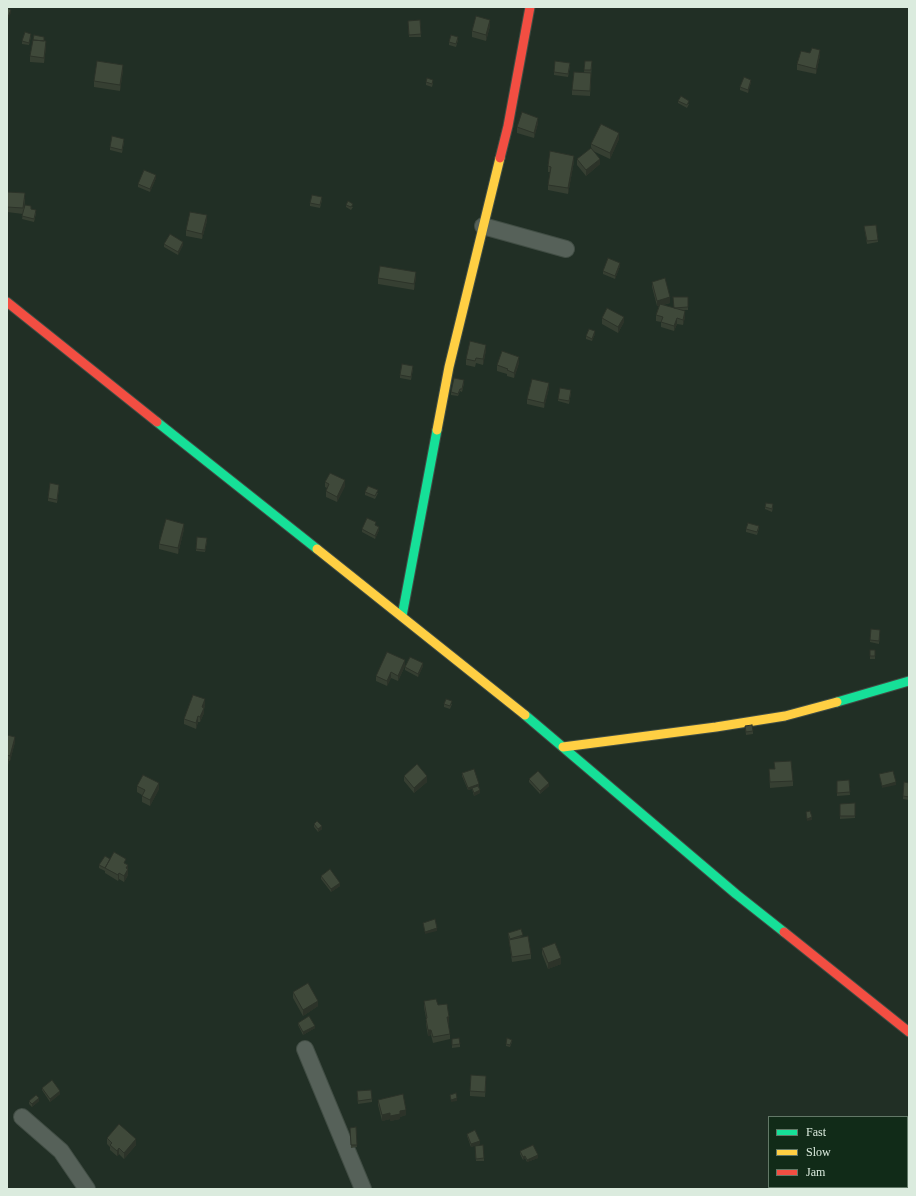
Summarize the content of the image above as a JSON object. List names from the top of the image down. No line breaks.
{"legend":["Fast","Slow","Jam"]}
